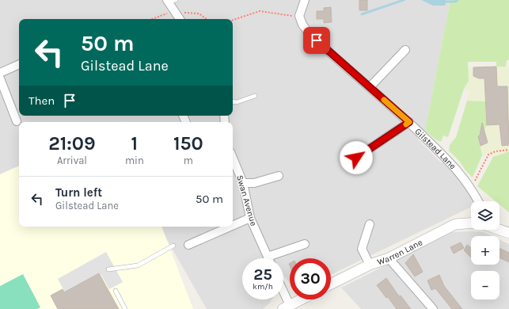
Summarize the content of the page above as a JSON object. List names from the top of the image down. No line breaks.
{"streets":{"street":["Gilstead Lane","Swan Avenue","Warren Lane"]},"page":{"turn":["50 m","Gilstead Lane"],"then":"Then","eta":["21:09","Arrival","1","min","150","m"],"list":[{"name":"Turn left","note":"Gilstead Lane","value":"50 m"}],"map_buttons":["+","−"],"speed":"25 km/h","limit":"30"}}
